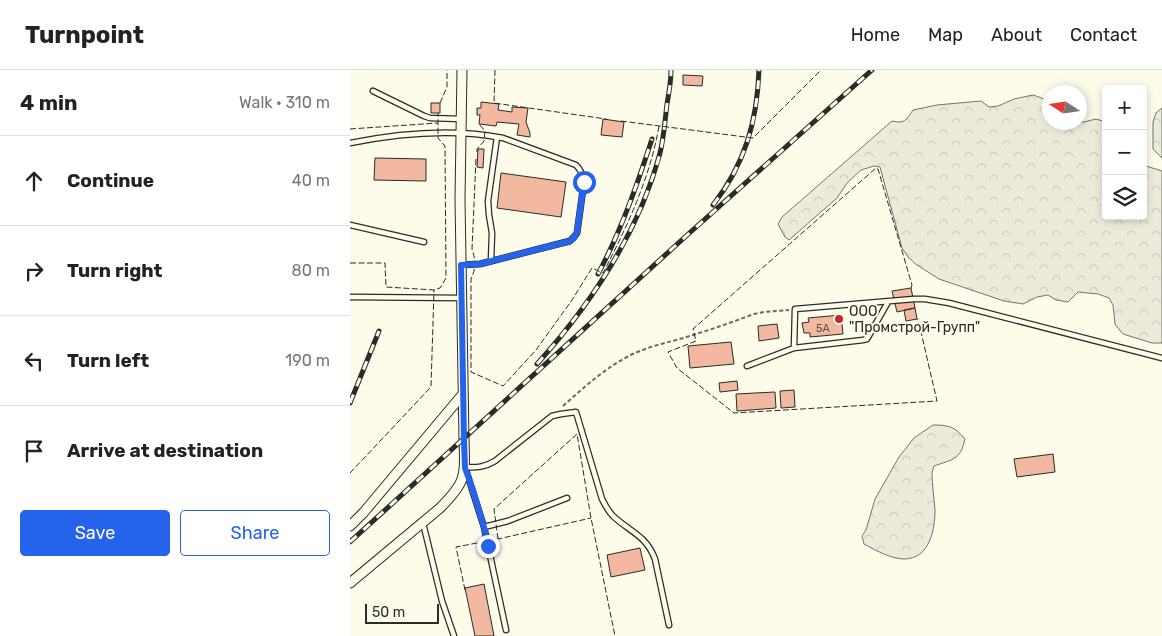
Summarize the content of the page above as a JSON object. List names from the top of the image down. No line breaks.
{"places":["ООО \"Промстрой-Групп\""],"house_numbers":["5А"],"scale_bar":"50 m","north":"left","page":{"header":"Turnpoint","nav":["Home","Map","About","Contact"],"heading":["4 min","Walk · 310 m"],"map_buttons":["+","−"],"list":[["Continue","40 m"],["Turn right","80 m"],["Turn left","190 m"],"Arrive at destination"],"buttons":["Save","Share"],"scale":"50 m"}}
